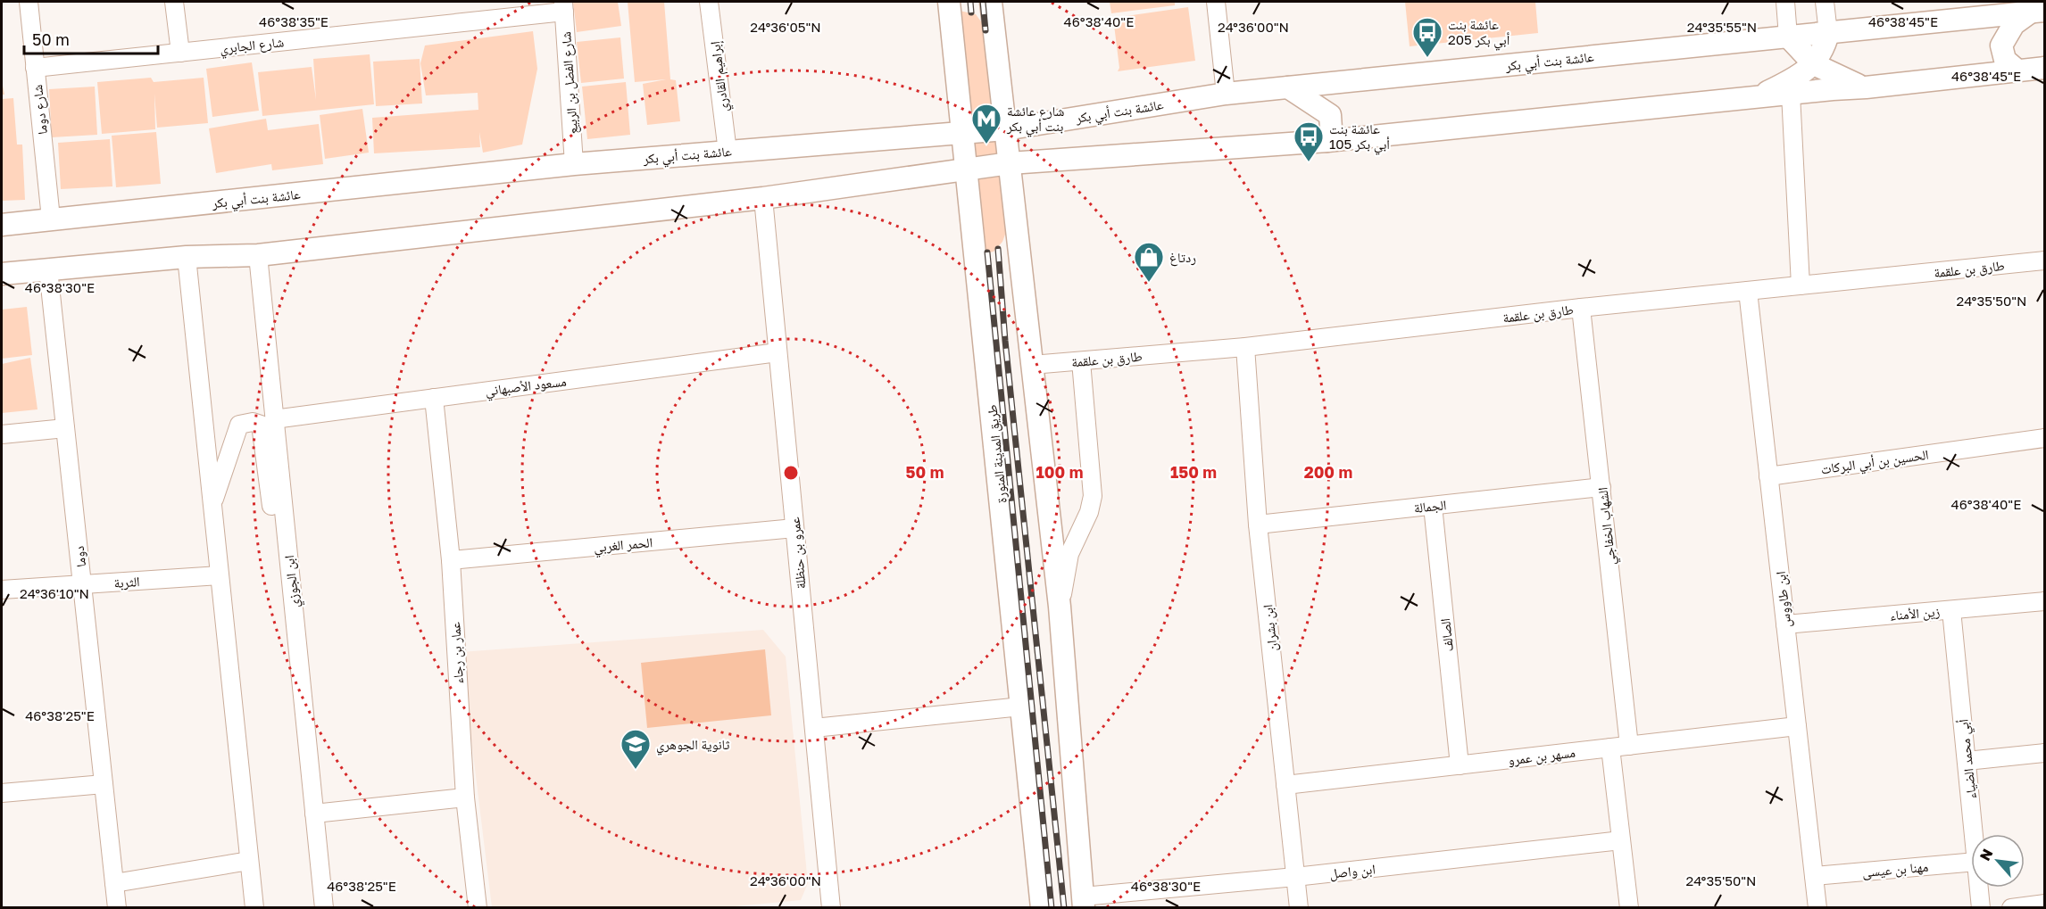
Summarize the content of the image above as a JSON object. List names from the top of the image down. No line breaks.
{"streets":{"main road":["عائشة بنت أبي بكر","طريق المدينة المنورة"],"street":["شارع الجابري","إبراهيم القادري","شارع الفضل بن الربيع","شارع دوما","طارق بن علقمة","مسعود الأصبهاني","الحسين بن أبي البركات","الجمالة","الشهاب الخفاجي","الحمر الغربي","عمرو بن حنظلة","دوما","الثربة","ابن الجوزي","ابن طاووس","زين الأمناء","ابن بشران","الصالف","عمار بن رجاء","مسهر بن عمرو","أبي محمد الضياء","مهنا بن عيسى","ابن واصل"]},"crossings":[["شارع الجابري","شارع الفضل بن الربيع"],["شارع الجابري","شارع دوما"],["عائشة بنت أبي بكر","إبراهيم القادري"],["عائشة بنت أبي بكر","شارع الفضل بن الربيع"],["عائشة بنت أبي بكر","شارع دوما"],["عائشة بنت أبي بكر","طريق المدينة المنورة"],["طارق بن علقمة","الشهاب الخفاجي"],["طارق بن علقمة","ابن طاووس"],["طارق بن علقمة","ابن بشران"],["مسعود الأصبهاني","عمرو بن حنظلة"],["مسعود الأصبهاني","ابن الجوزي"],["مسعود الأصبهاني","عمار بن رجاء"],["الحسين بن أبي البركات","ابن طاووس"],["الجمالة","الشهاب الخفاجي"],["الجمالة","ابن بشران"],["الجمالة","الصالف"],["الشهاب الخفاجي","مسهر بن عمرو"],["الحمر الغربي","عمرو بن حنظلة"],["الحمر الغربي","عمار بن رجاء"],["دوما","الثربة"],["ابن طاووس","زين الأمناء"],["ابن طاووس","مسهر بن عمرو"],["ابن طاووس","مهنا بن عيسى"],["زين الأمناء","أبي محمد الضياء"],["ابن بشران","مسهر بن عمرو"],["ابن بشران","ابن واصل"],["الصالف","مسهر بن عمرو"]],"places":{"bus stop":["عائشة بنت أبي بكر 205","عائشة بنت أبي بكر 105"],"metro station":["شارع عائشة بنت أبي بكر"],"shop":["ردتاغ"],"school or university":["ثانوية الجوهري"]},"scale_bar":"50 m","north":"top left","coordinates":["46°38'45\"E","46°38'35\"E","46°38'40\"E","24°36'05\"N","24°36'00\"N","24°35'55\"N","46°38'30\"E","24°35'50\"N","24°36'10\"N","46°38'25\"E"],"rings":["50 m","100 m","150 m","200 m"]}
